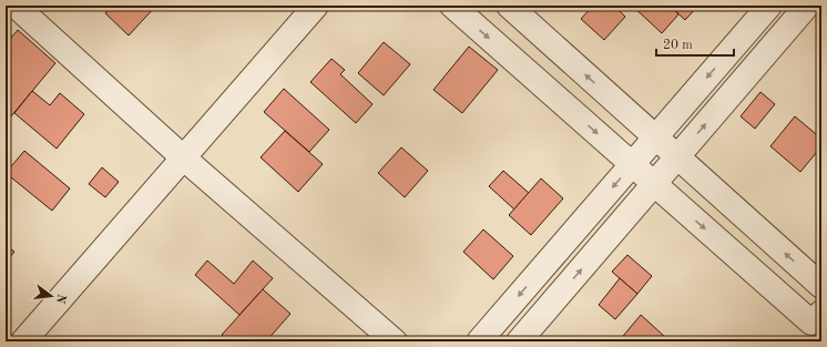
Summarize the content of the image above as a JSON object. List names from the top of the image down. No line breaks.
{"scale_bar":"20 m","north":"right"}
